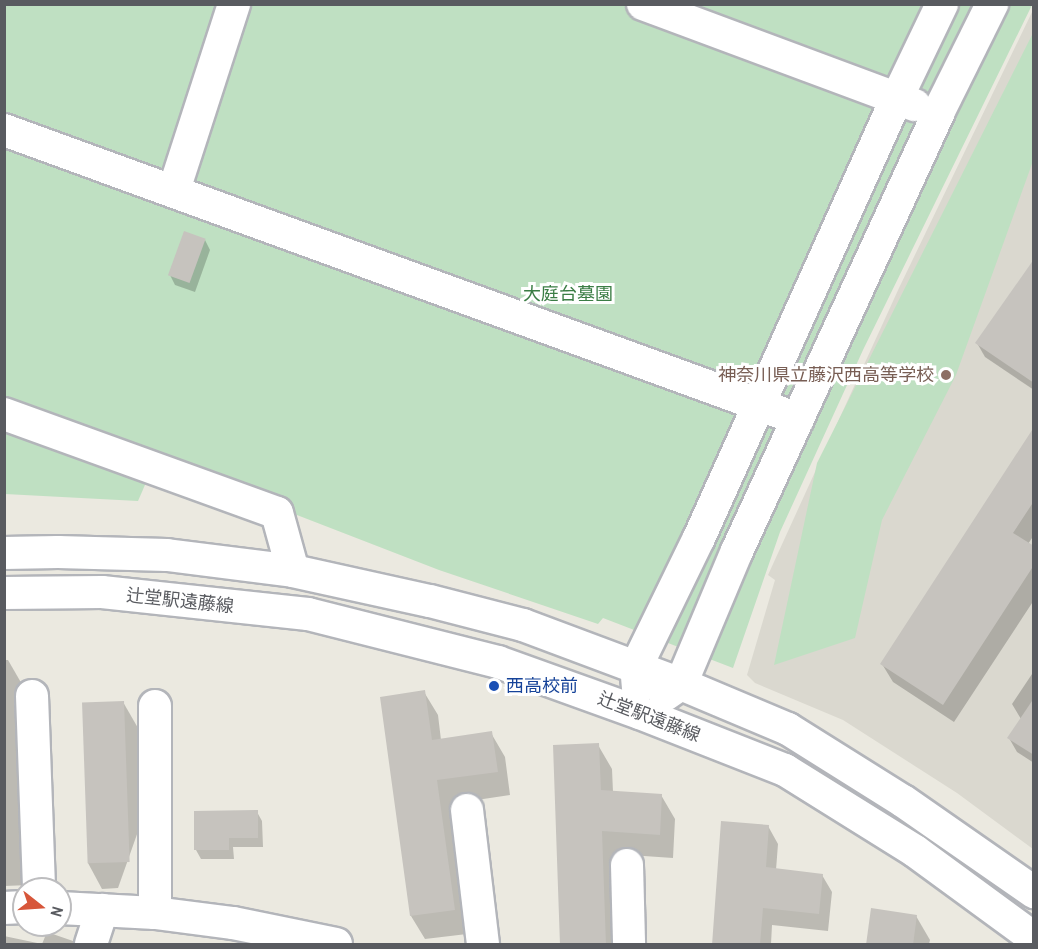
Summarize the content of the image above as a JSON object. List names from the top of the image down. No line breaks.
{"streets":{"street":["辻堂駅遠藤線"]},"parks":["大庭台墓園"],"places":["神奈川県立藤沢西高等学校","西高校前"],"north":"right"}
